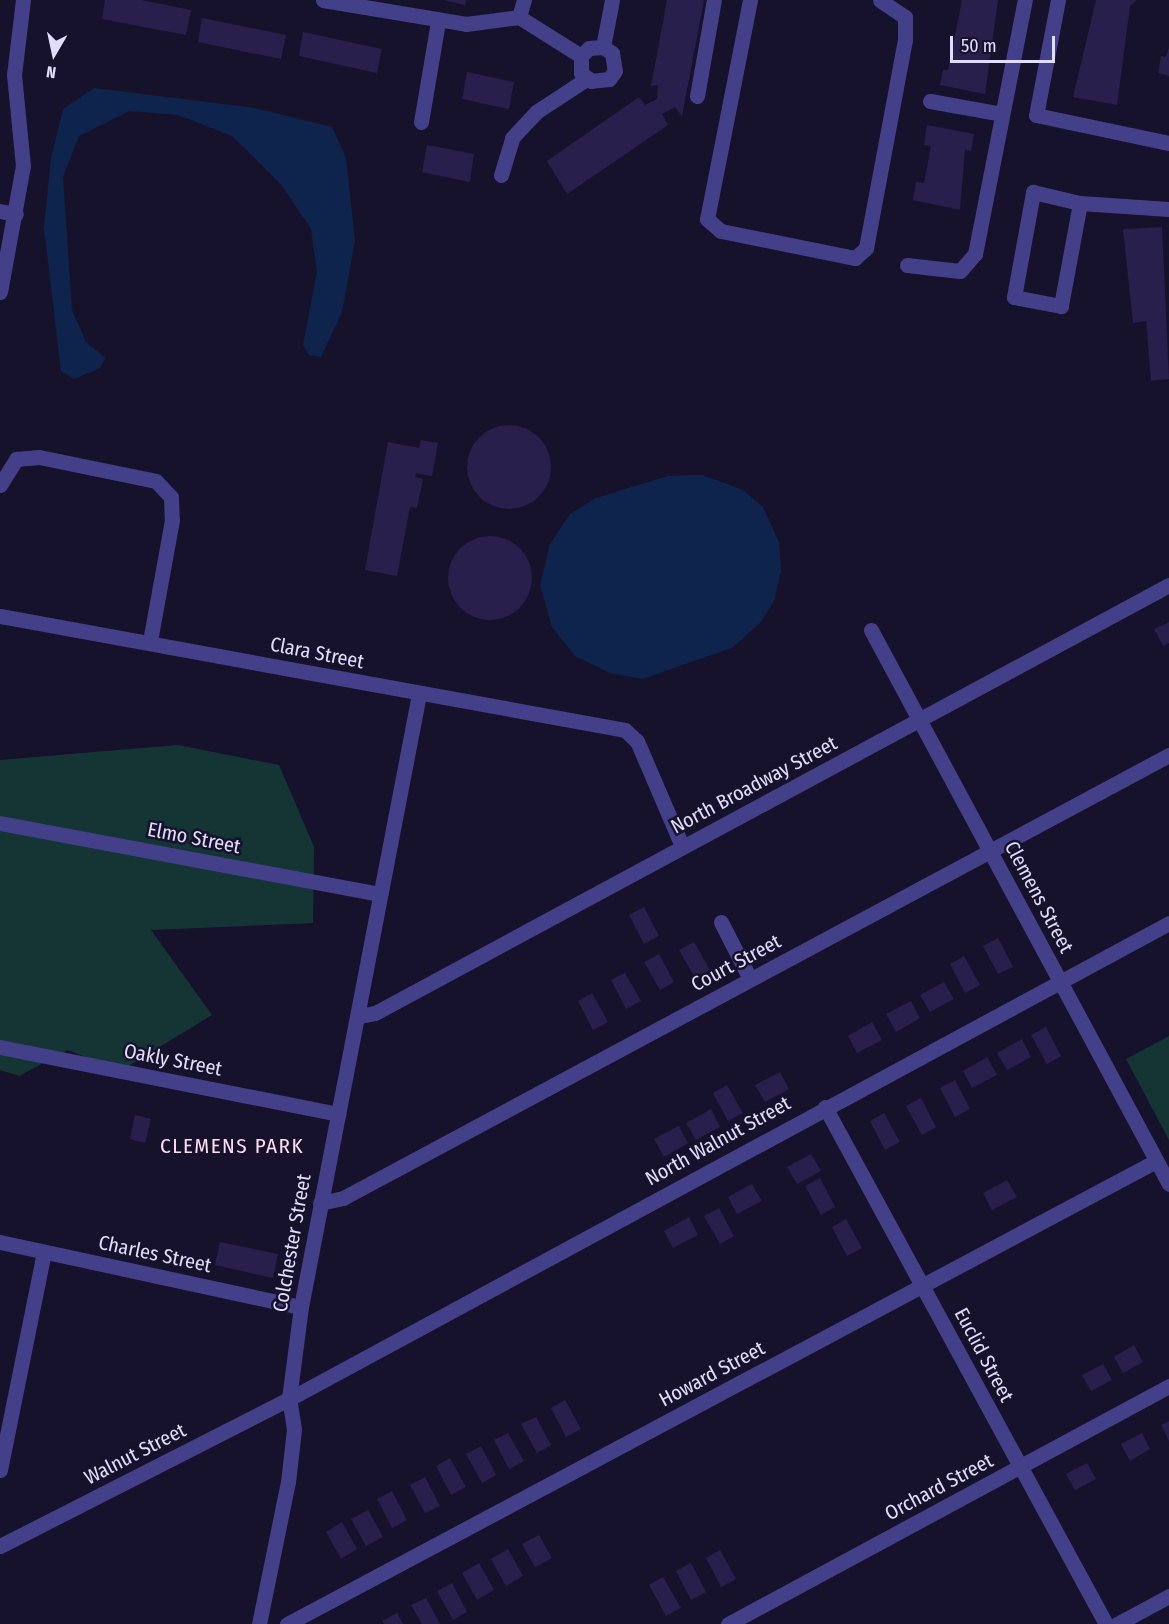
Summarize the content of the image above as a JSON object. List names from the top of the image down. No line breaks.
{"streets":{"street":["Clara Street","North Broadway Street","Elmo Street","Clemens Street","Court Street","Oakly Street","North Walnut Street","Colchester Street","Charles Street","Euclid Street","Howard Street","Walnut Street","Orchard Street"]},"crossings":[["Clara Street","North Broadway Street"],["Clara Street","Colchester Street"],["North Broadway Street","Clemens Street"],["North Broadway Street","Colchester Street"],["Elmo Street","Colchester Street"],["Clemens Street","Court Street"],["Clemens Street","North Walnut Street"],["Clemens Street","Howard Street"],["Court Street","Colchester Street"],["Oakly Street","Colchester Street"],["North Walnut Street","Colchester Street"],["North Walnut Street","Euclid Street"],["North Walnut Street","Walnut Street"],["Colchester Street","Charles Street"],["Colchester Street","Walnut Street"],["Euclid Street","Howard Street"],["Euclid Street","Orchard Street"]],"districts":["CLEMENS PARK"],"scale_bar":"50 m","north":"bottom"}
